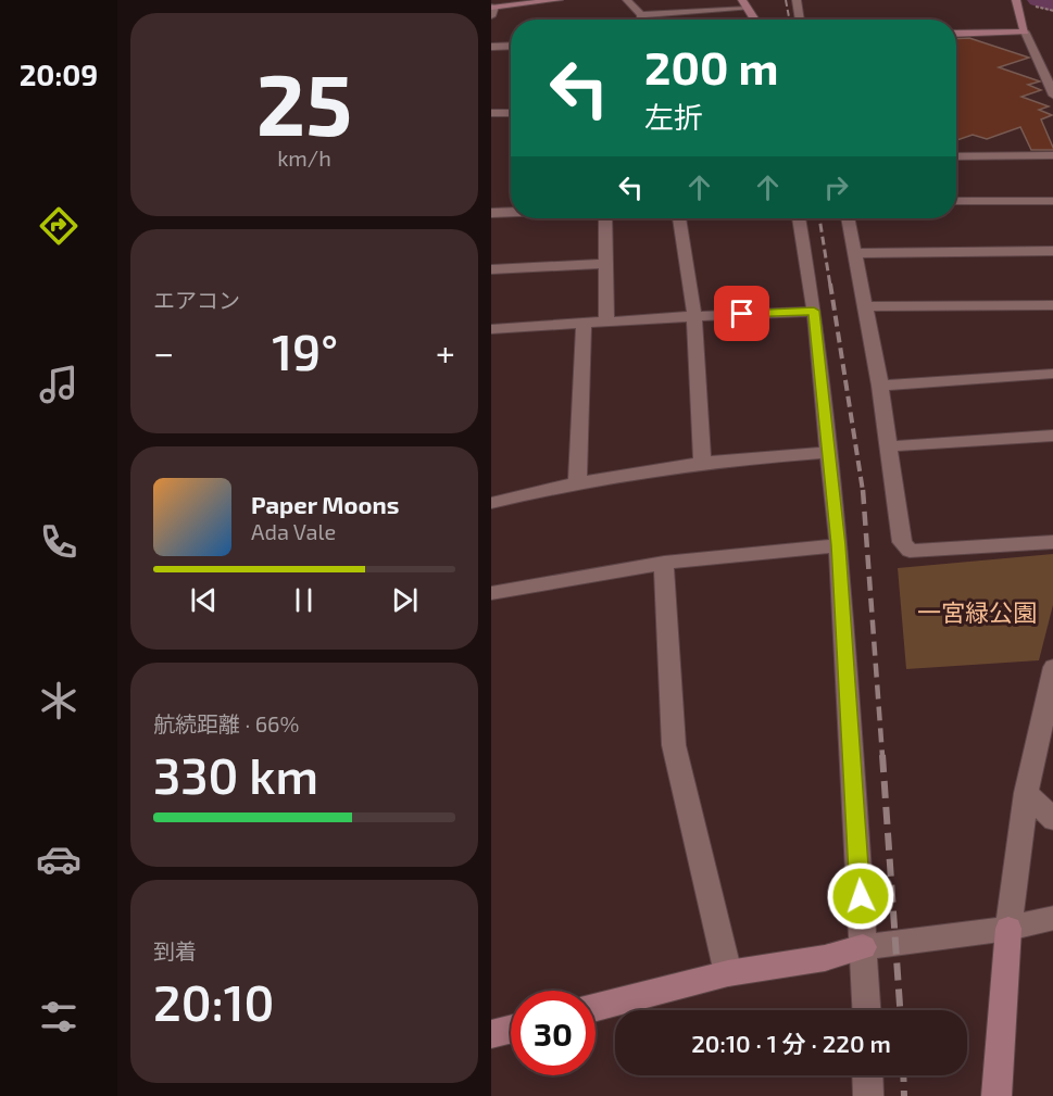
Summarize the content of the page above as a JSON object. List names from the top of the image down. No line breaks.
{"parks":["一宮緑公園"],"page":{"tabs":"20:09","tile":[["25","km/h"],"エアコン",["航続距離 · 66%","330 km"],["到着","20:10"]],"turn":["200 m","左折"],"heat":["−","19°","+"],"song":["Paper Moons","Ada Vale"],"limit":"30","trip":"20:10 · 1 分 · 220 m"}}
